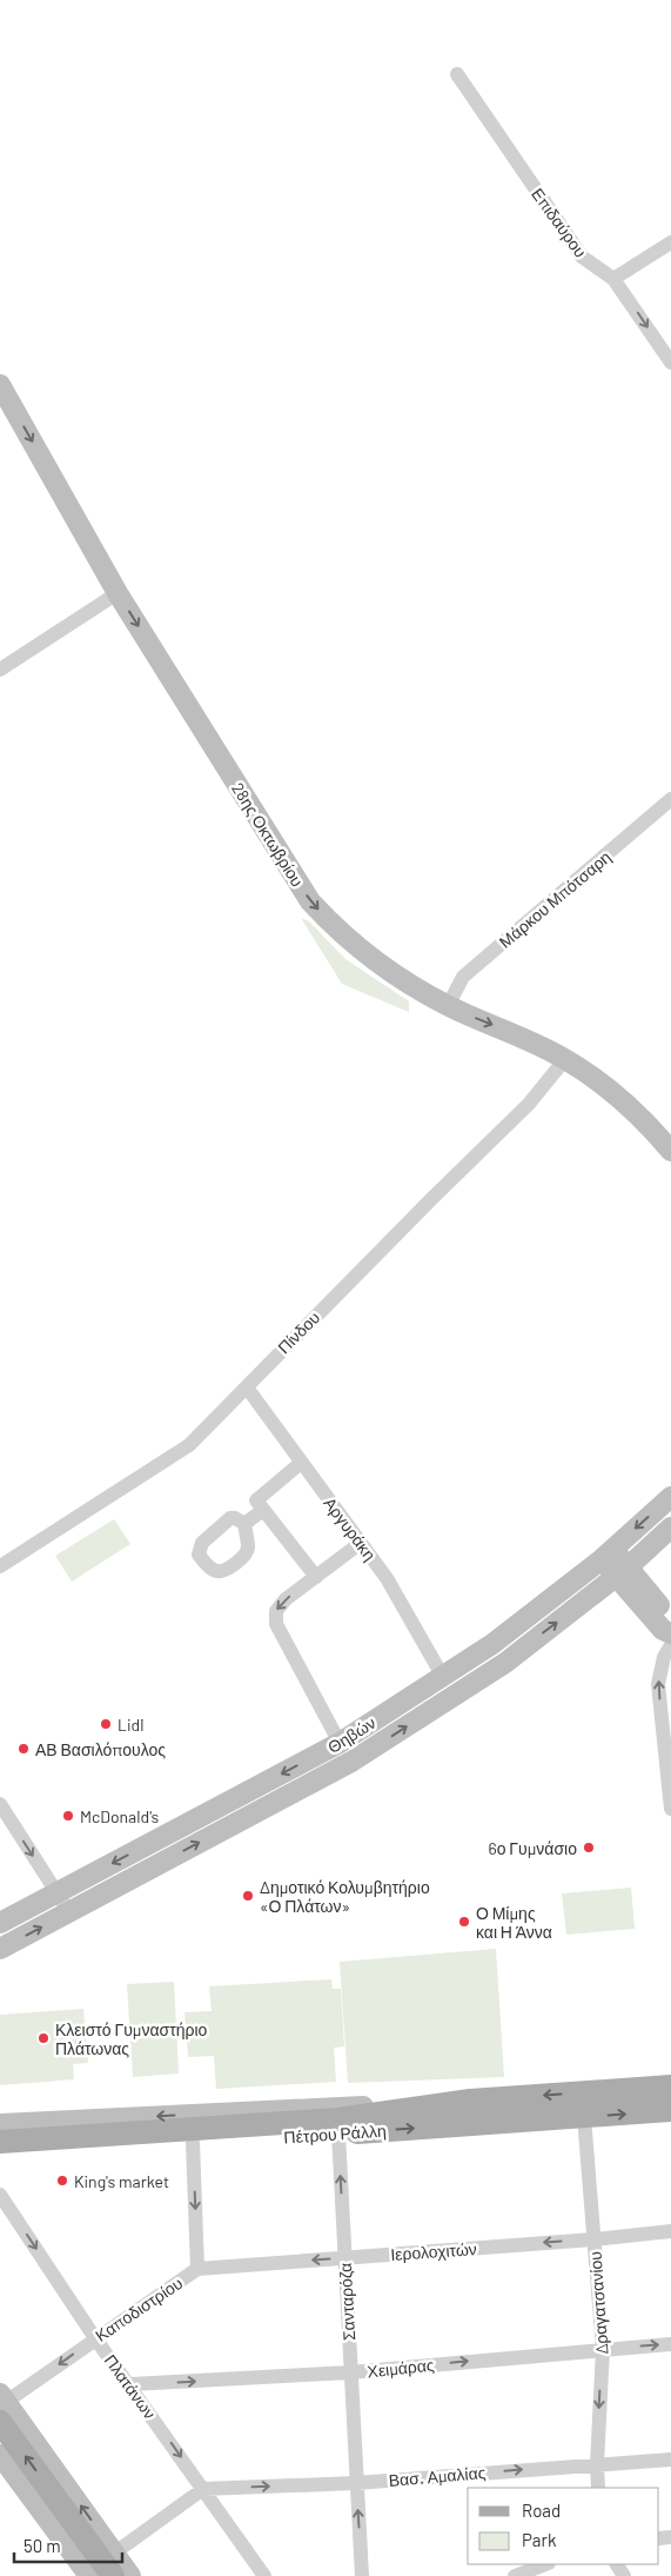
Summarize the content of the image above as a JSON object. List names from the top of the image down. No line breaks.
{"streets":{"main road":["28ης Οκτωβρίου","Θηβών","Πέτρου Ράλλη"],"street":["Επιδαύρου","Μάρκου Μπότσαρη","Πίνδου","Αργυράκη","Ιερολοχιτών","Σανταρόζα","Δραγατσανίου","Καποδιστρίου","Χειμάρας","Πλατάνων","Βασ. Αμαλίας"]},"crossings":[["28ης Οκτωβρίου","Μάρκου Μπότσαρη"],["28ης Οκτωβρίου","Πίνδου"],["Πίνδου","Αργυράκη"],["Αργυράκη","Θηβών"],["Πέτρου Ράλλη","Σανταρόζα"],["Πέτρου Ράλλη","Δραγατσανίου"],["Πέτρου Ράλλη","Καποδιστρίου"],["Ιερολοχιτών","Σανταρόζα"],["Ιερολοχιτών","Δραγατσανίου"],["Ιερολοχιτών","Καποδιστρίου"],["Σανταρόζα","Χειμάρας"],["Σανταρόζα","Βασ. Αμαλίας"],["Δραγατσανίου","Χειμάρας"],["Δραγατσανίου","Βασ. Αμαλίας"],["Καποδιστρίου","Πλατάνων"],["Χειμάρας","Πλατάνων"],["Πλατάνων","Βασ. Αμαλίας"]],"one_way":["28ης Οκτωβρίου","Ιερολοχιτών","Σανταρόζα","Καποδιστρίου","Χειμάρας","Πλατάνων","Βασ. Αμαλίας"],"places":["Lidl","ΑΒ Βασιλόπουλος","McDonald's","6ο Γυμνάσιο","Δημοτικό Κολυμβητήριο «Ο Πλάτων»","Ο Μίμης και Η Άννα","Κλειστό Γυμναστήριο Πλάτωνας","King's market"],"legend":["Road","Park"],"scale_bar":"50 m"}
